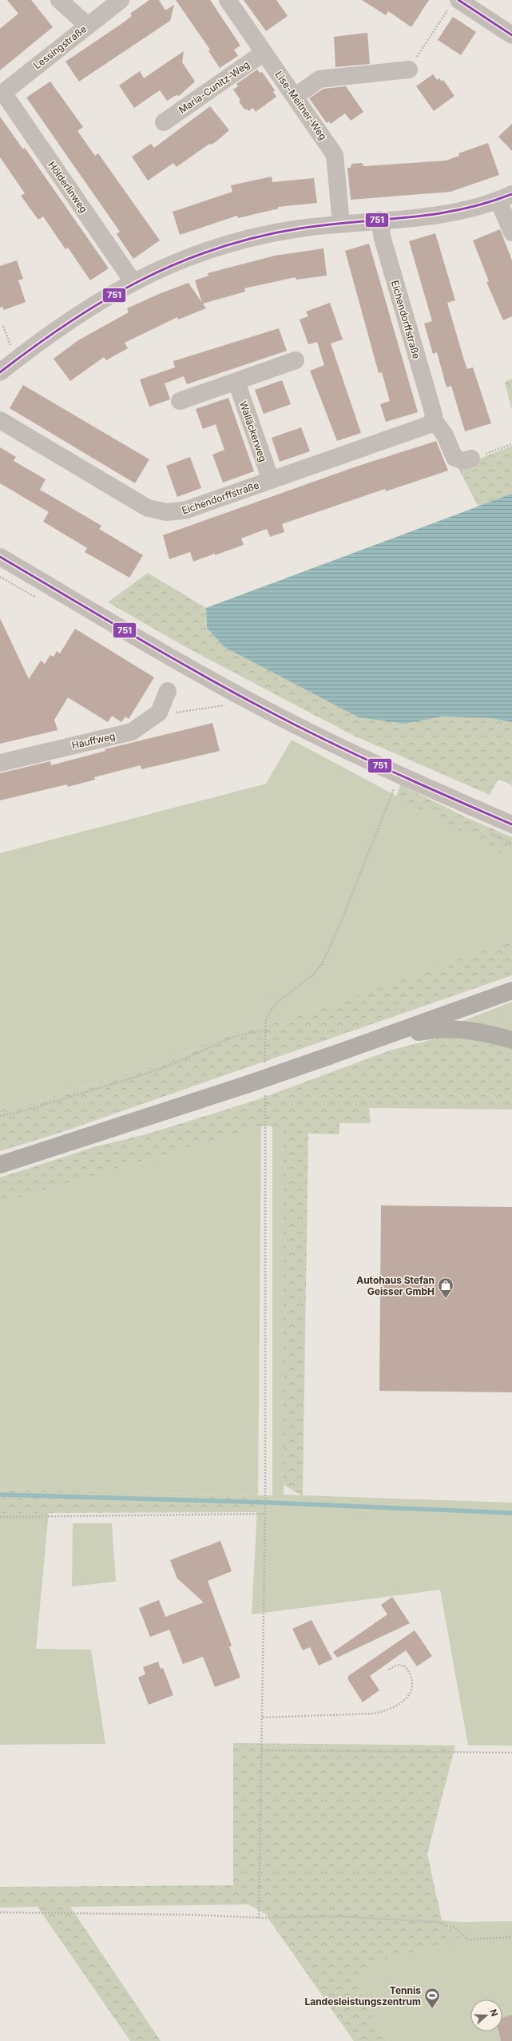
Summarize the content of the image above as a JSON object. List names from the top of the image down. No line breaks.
{"streets":{"street":["Lessingstraße","Maria-Cunitz-Weg","Lise-Meitner-Weg","Hölderlinweg","Eichendorffstraße","Walläckerweg","Hauffweg"]},"crossings":[["Lessingstraße","Hölderlinweg"],["Maria-Cunitz-Weg","Lise-Meitner-Weg"],["Eichendorffstraße","Walläckerweg"]],"places":{"shop":["Autohaus Stefan Geisser GmbH"],"sports":["Tennis Landesleistungszentrum"]},"lines":["transit line 751"],"north":"right"}
